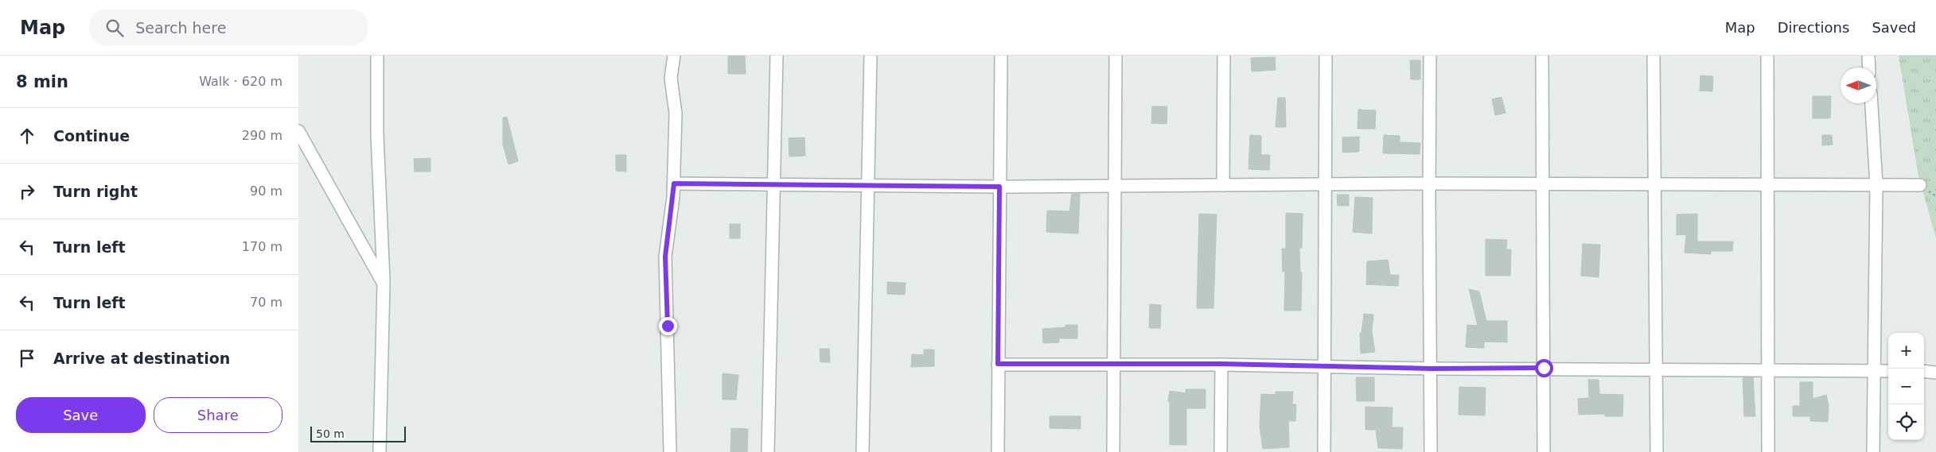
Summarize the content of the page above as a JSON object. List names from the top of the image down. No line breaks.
{"scale_bar":"50 m","north":"left","page":{"header":"Map","search":"Search here","nav":["Map","Directions","Saved"],"heading":["8 min","Walk · 620 m"],"list":[["Continue","290 m"],["Turn right","90 m"],["Turn left","170 m"],["Turn left","70 m"],"Arrive at destination"],"map_buttons":["+","−"],"buttons":["Save","Share"],"scale":"50 m"}}
